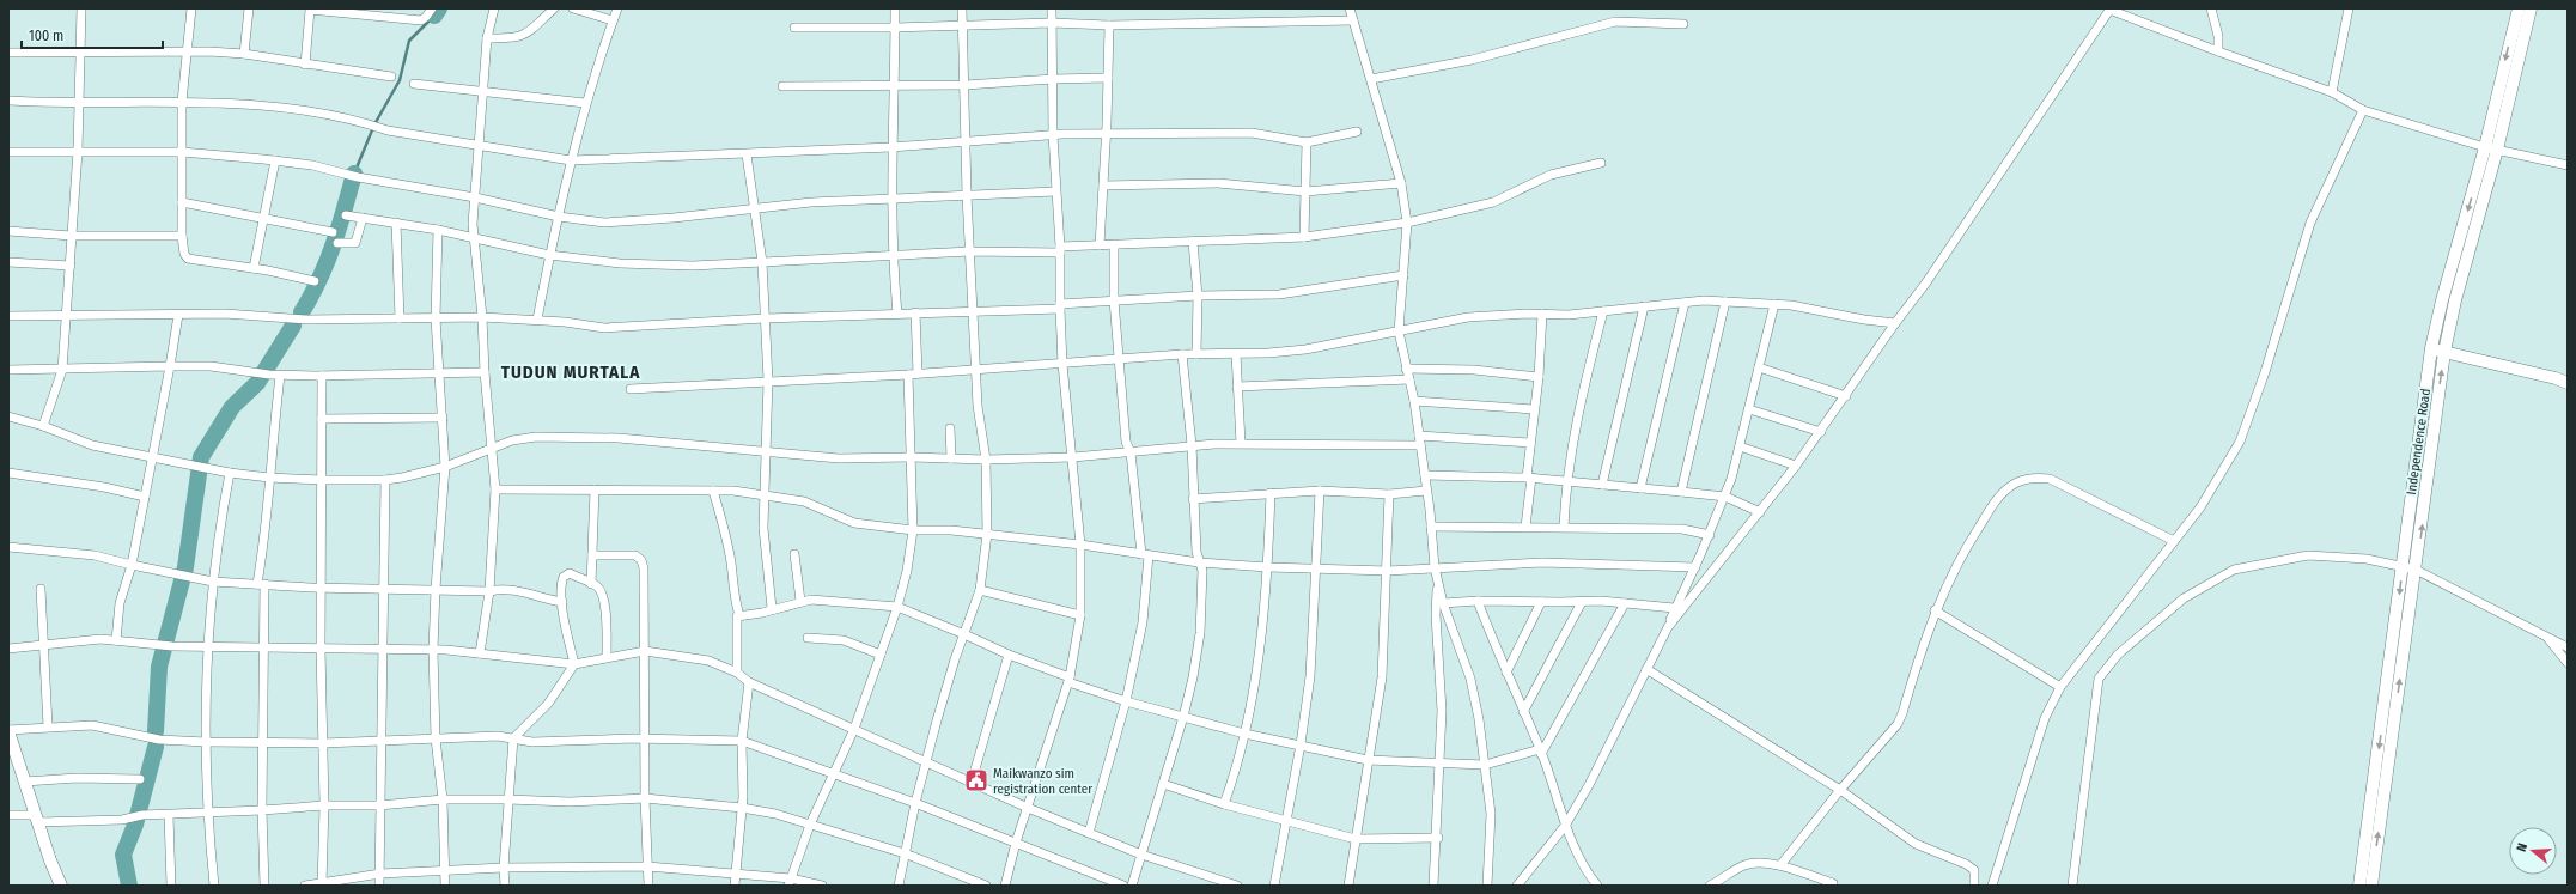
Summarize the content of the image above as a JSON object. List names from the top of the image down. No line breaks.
{"streets":{"main road":["Independence Road"]},"districts":["TUDUN MURTALA"],"places":{"public building":["Maikwanzo sim registration center"]},"scale_bar":"100 m","north":"left"}
